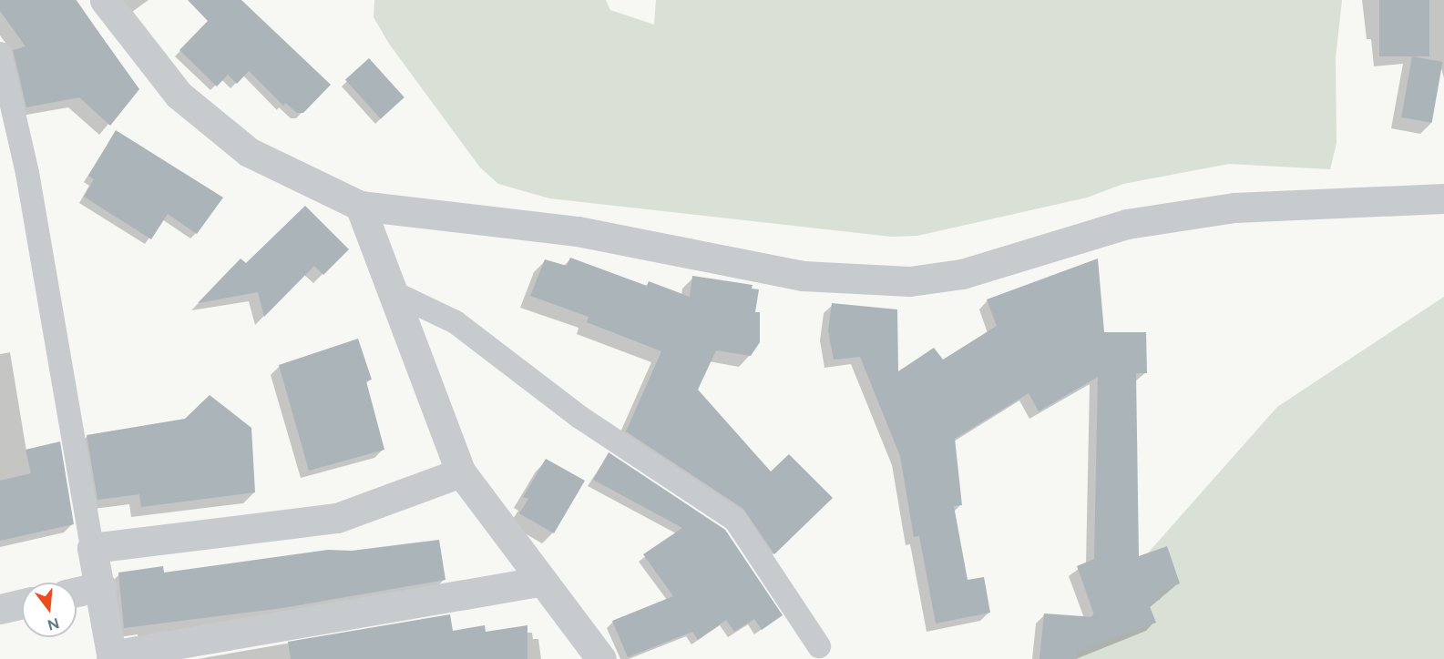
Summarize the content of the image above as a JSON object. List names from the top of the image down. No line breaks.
{"north":"bottom"}
